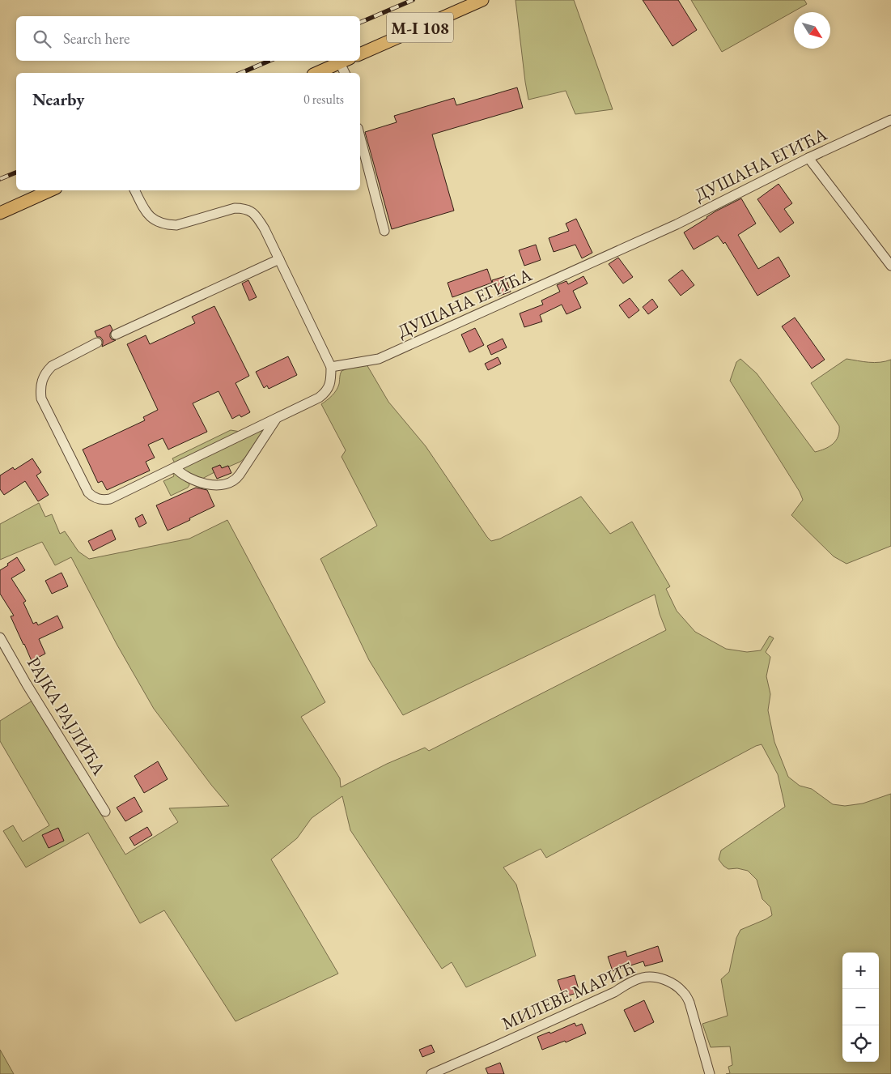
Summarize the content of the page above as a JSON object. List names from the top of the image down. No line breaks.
{"streets":{"main road":["M-I 108"],"street":["ДУШАНА ЕГИЋА","РАЈКА РАЈЛИЋА","МИЛЕВЕ МAРИЋ"]},"north":"bottom right","page":{"search":"Search here","heading":["Nearby","0 results"],"map_buttons":["+","−"]}}
